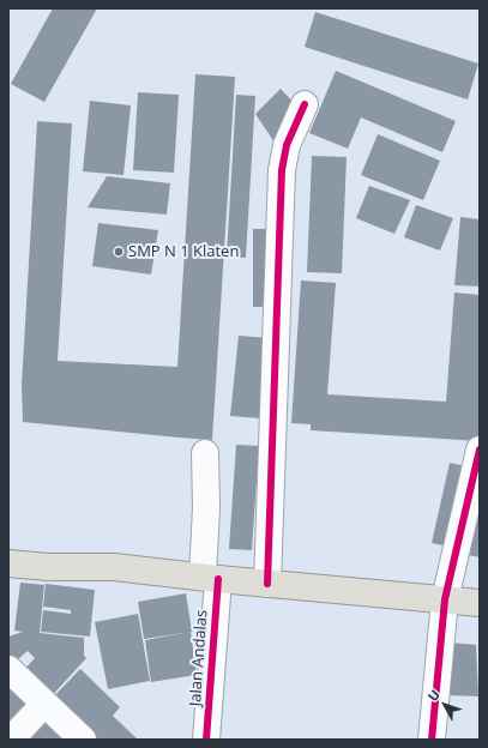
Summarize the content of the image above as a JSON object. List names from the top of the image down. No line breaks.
{"streets":{"street":["Jalan Andalas"]},"places":["SMP N 1 Klaten"],"north":"top left"}
